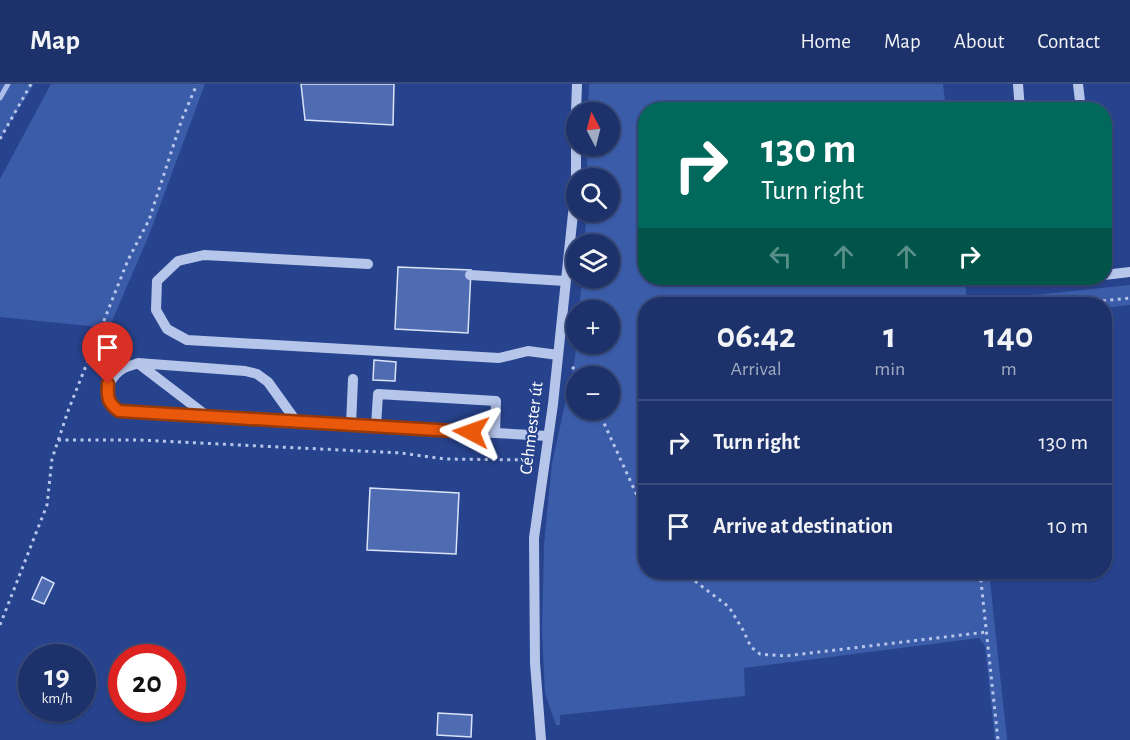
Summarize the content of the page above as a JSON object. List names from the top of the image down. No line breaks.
{"streets":{"street":["Céhmester út"]},"north":"top","page":{"header":"Map","nav":["Home","Map","About","Contact"],"map_buttons":["+","−"],"turn":["130 m","Turn right"],"eta":["06:42","Arrival","1","min","140","m"],"list":[{"name":"Turn right","value":"130 m"},{"name":"Arrive at destination","value":"10 m"}],"speed":"19 km/h","limit":"20"}}
